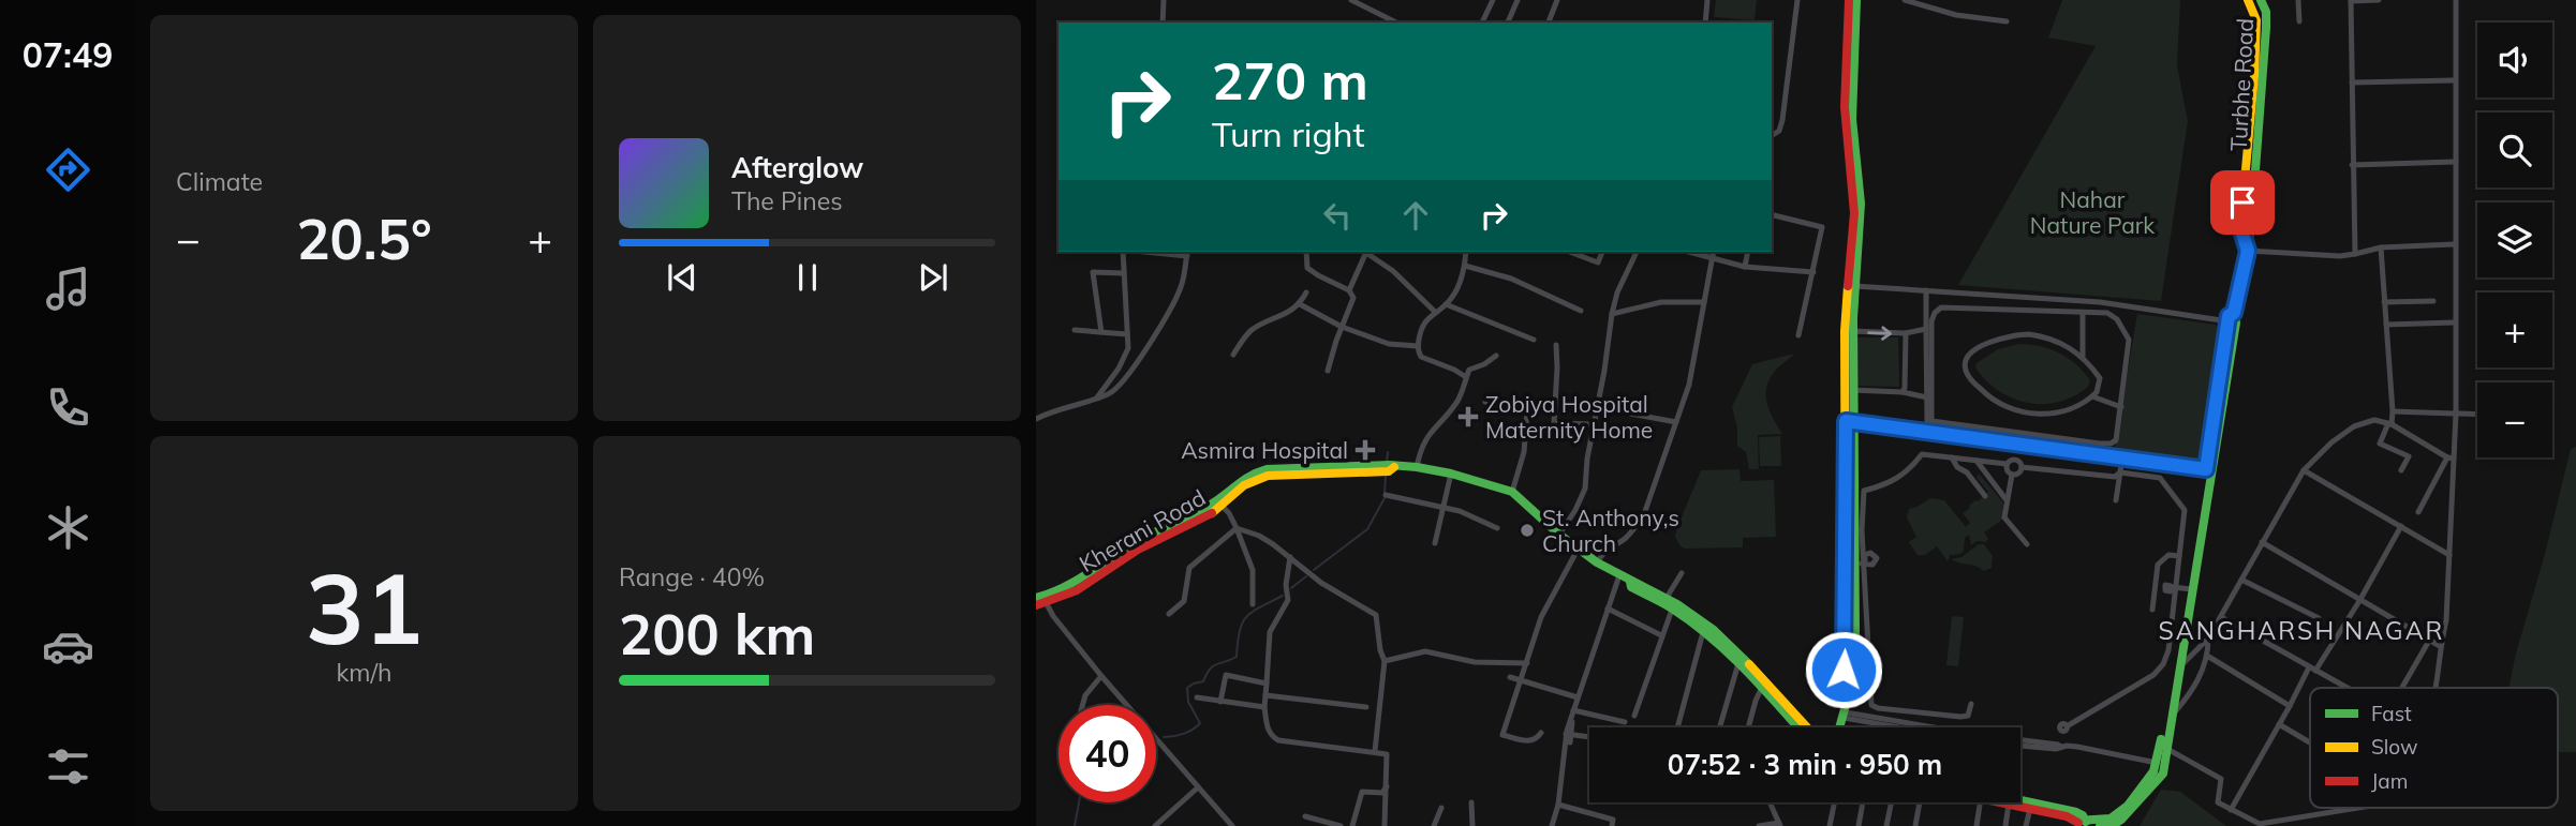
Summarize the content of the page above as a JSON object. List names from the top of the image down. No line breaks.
{"streets":{"street":["Turbhe Road","Kherani Road"]},"districts":["SANGHARSH NAGAR"],"parks":["Nahar Nature Park"],"places":{"health":["Zobiya Hospital Maternity Home","Asmira Hospital"],"other":["St. Anthony,s Church"]},"legend":["Fast","Slow","Jam"],"page":{"tabs":"07:49","tile":["Climate",["31","km/h"],["Range · 40%","200 km"]],"map_buttons":["+","−"],"turn":["270 m","Turn right"],"song":["Afterglow","The Pines"],"heat":["−","20.5°","+"],"limit":"40","trip":"07:52 · 3 min · 950 m"}}
